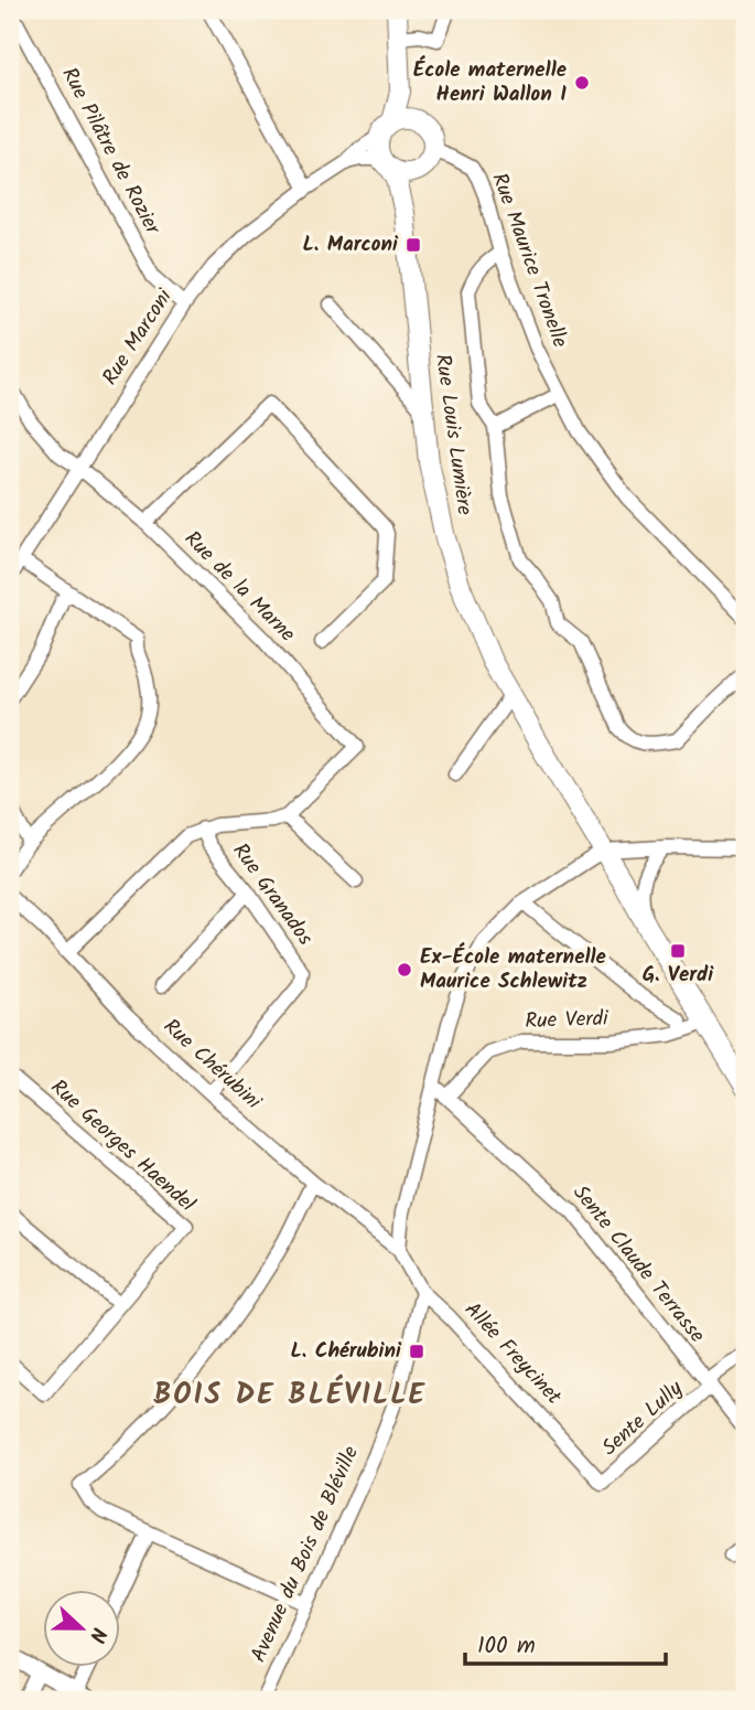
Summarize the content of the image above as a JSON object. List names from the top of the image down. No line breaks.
{"streets":{"main road":["Rue Louis Lumière"],"street":["Rue Pilâtre de Rozier","Rue Maurice Tronelle","Rue Marconi","Rue de la Marne","Rue Granados","Rue Verdi","Rue Chérubini","Rue Georges Haendel","Sente Claude Terrasse","Allée Freycinet","Sente Lully","Avenue du Bois de Bléville"]},"crossings":[["Rue Pilâtre de Rozier","Rue Marconi"],["Rue Maurice Tronelle","Rue Marconi"],["Rue Maurice Tronelle","Rue Louis Lumière"],["Rue Marconi","Rue Louis Lumière"],["Rue Marconi","Rue de la Marne"],["Rue Louis Lumière","Rue Verdi"],["Rue Granados","Rue Chérubini"],["Rue Verdi","Sente Claude Terrasse"],["Rue Chérubini","Allée Freycinet"],["Sente Claude Terrasse","Sente Lully"],["Allée Freycinet","Sente Lully"],["Allée Freycinet","Avenue du Bois de Bléville"]],"districts":["BOIS DE BLÉVILLE"],"places":{"other":["École maternelle Henri Wallon I","Ex-École maternelle Maurice Schlewitz"],"transit":["L. Marconi","G. Verdi","L. Chérubini"]},"scale_bar":"100 m","north":"right"}
